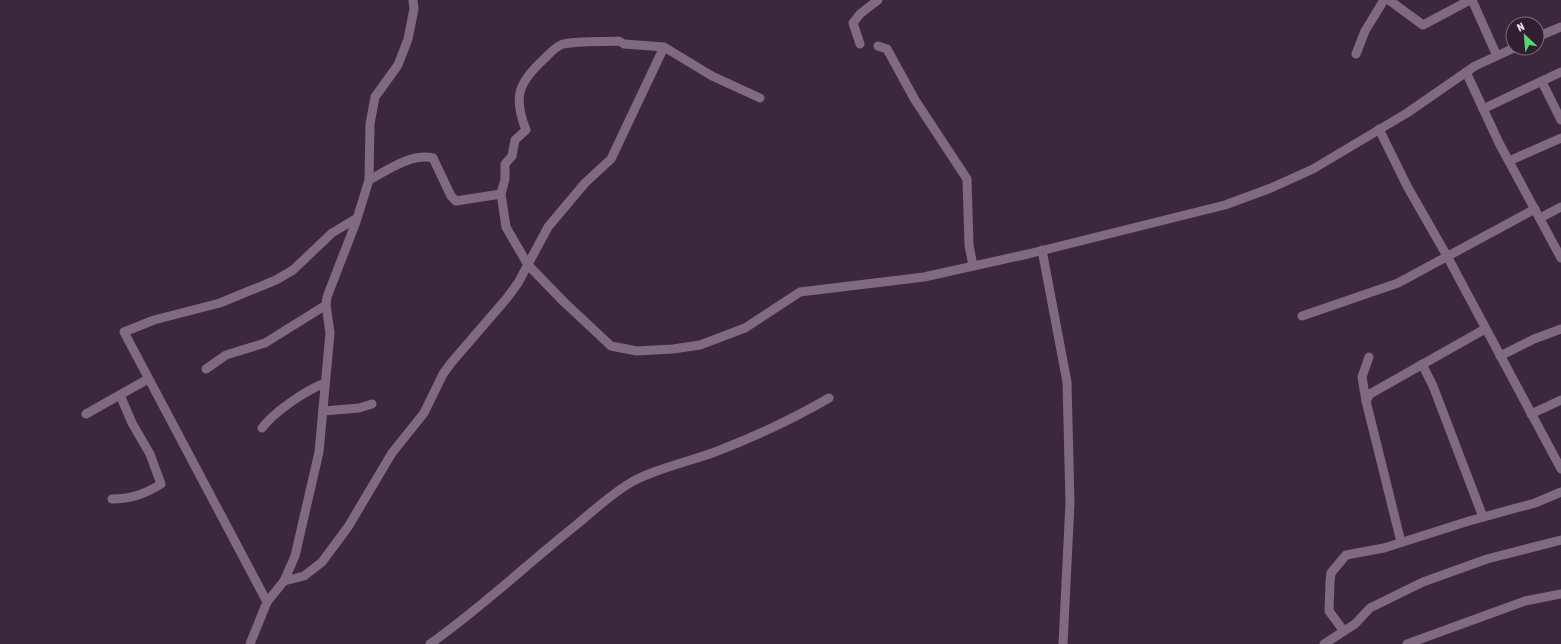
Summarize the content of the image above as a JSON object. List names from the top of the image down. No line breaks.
{"north":"top left"}
